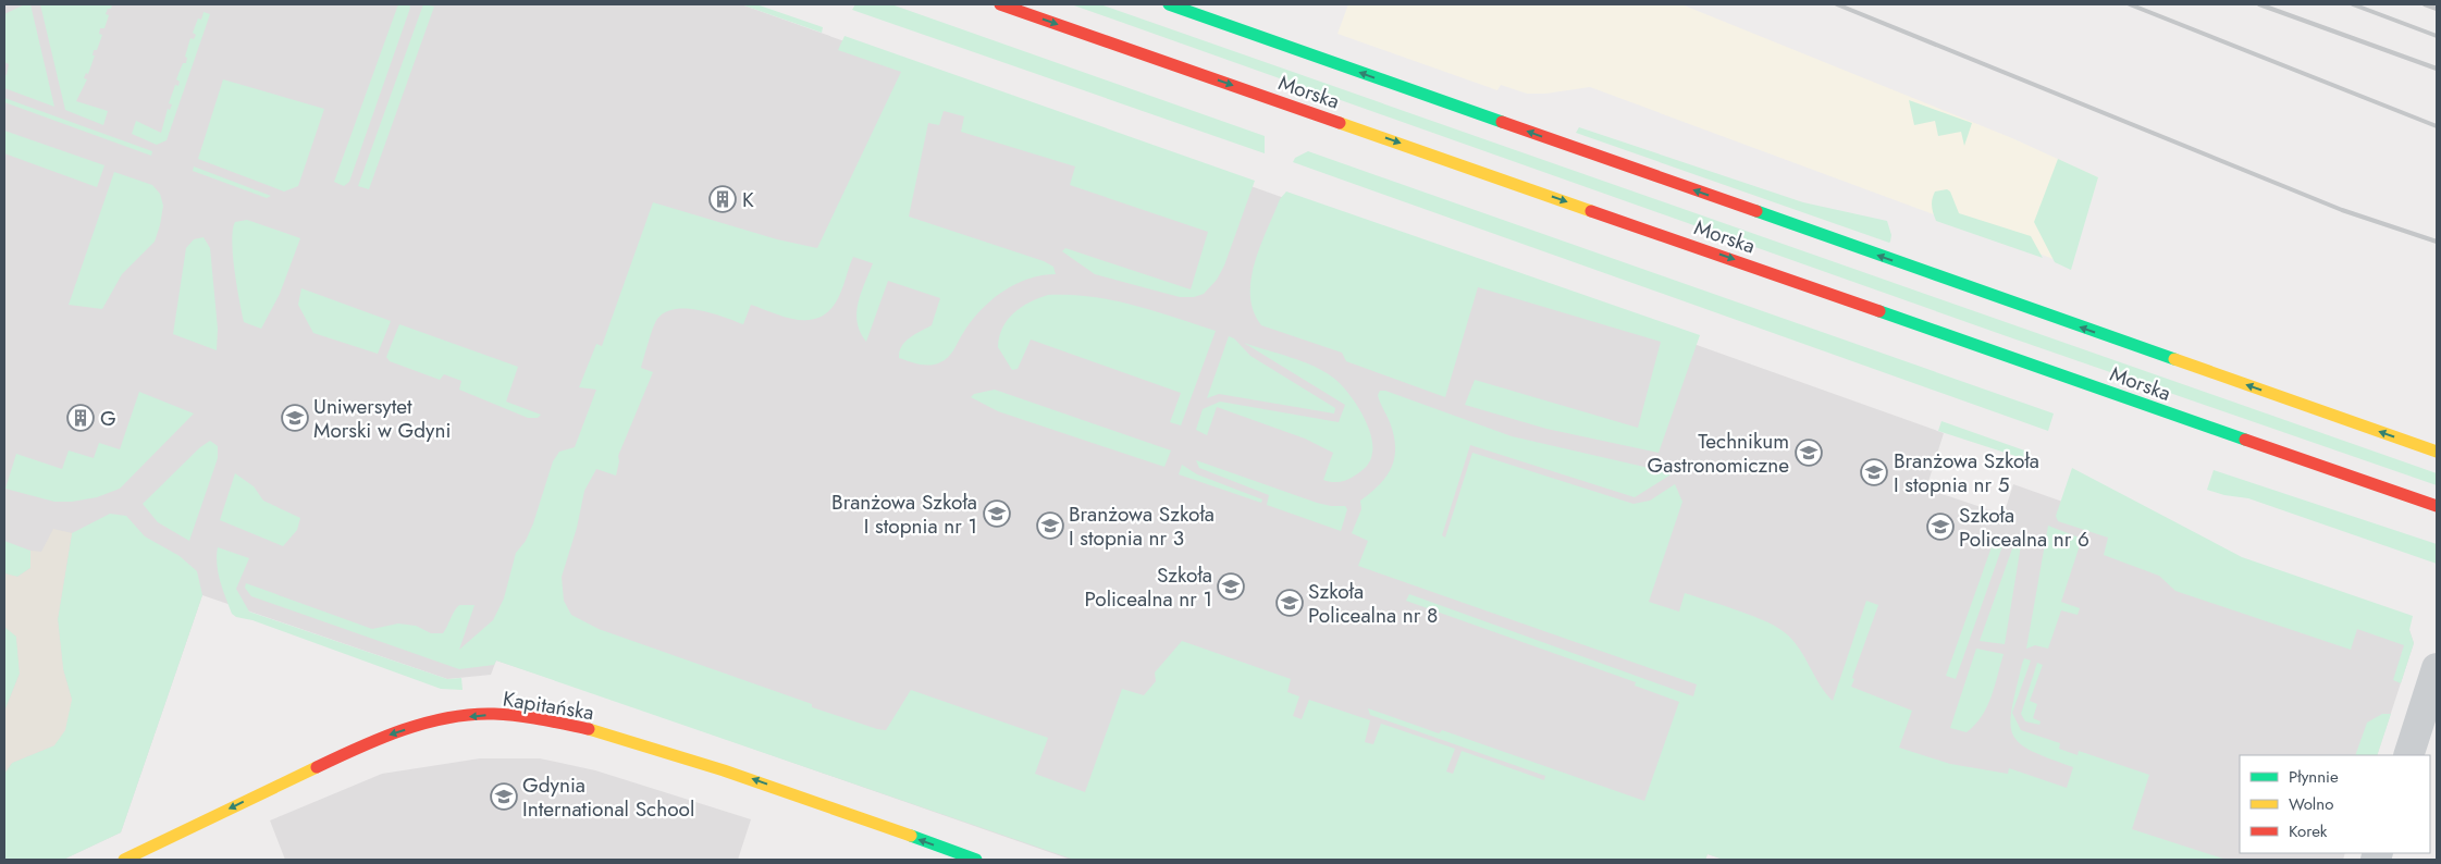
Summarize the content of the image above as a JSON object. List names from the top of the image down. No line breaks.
{"streets":{"main road":["Morska","Kapitańska"]},"one_way":["Kapitańska"],"places":{"building":["K","G"],"school or university":["Uniwersytet Morski w Gdyni","Technikum Gastronomiczne","Branżowa Szkoła I stopnia nr 5","Branżowa Szkoła I stopnia nr 1","Branżowa Szkoła I stopnia nr 3","Szkoła Policealna nr 6","Szkoła Policealna nr 1","Szkoła Policealna nr 8","Gdynia International School"]},"legend":["Płynnie","Wolno","Korek"]}
